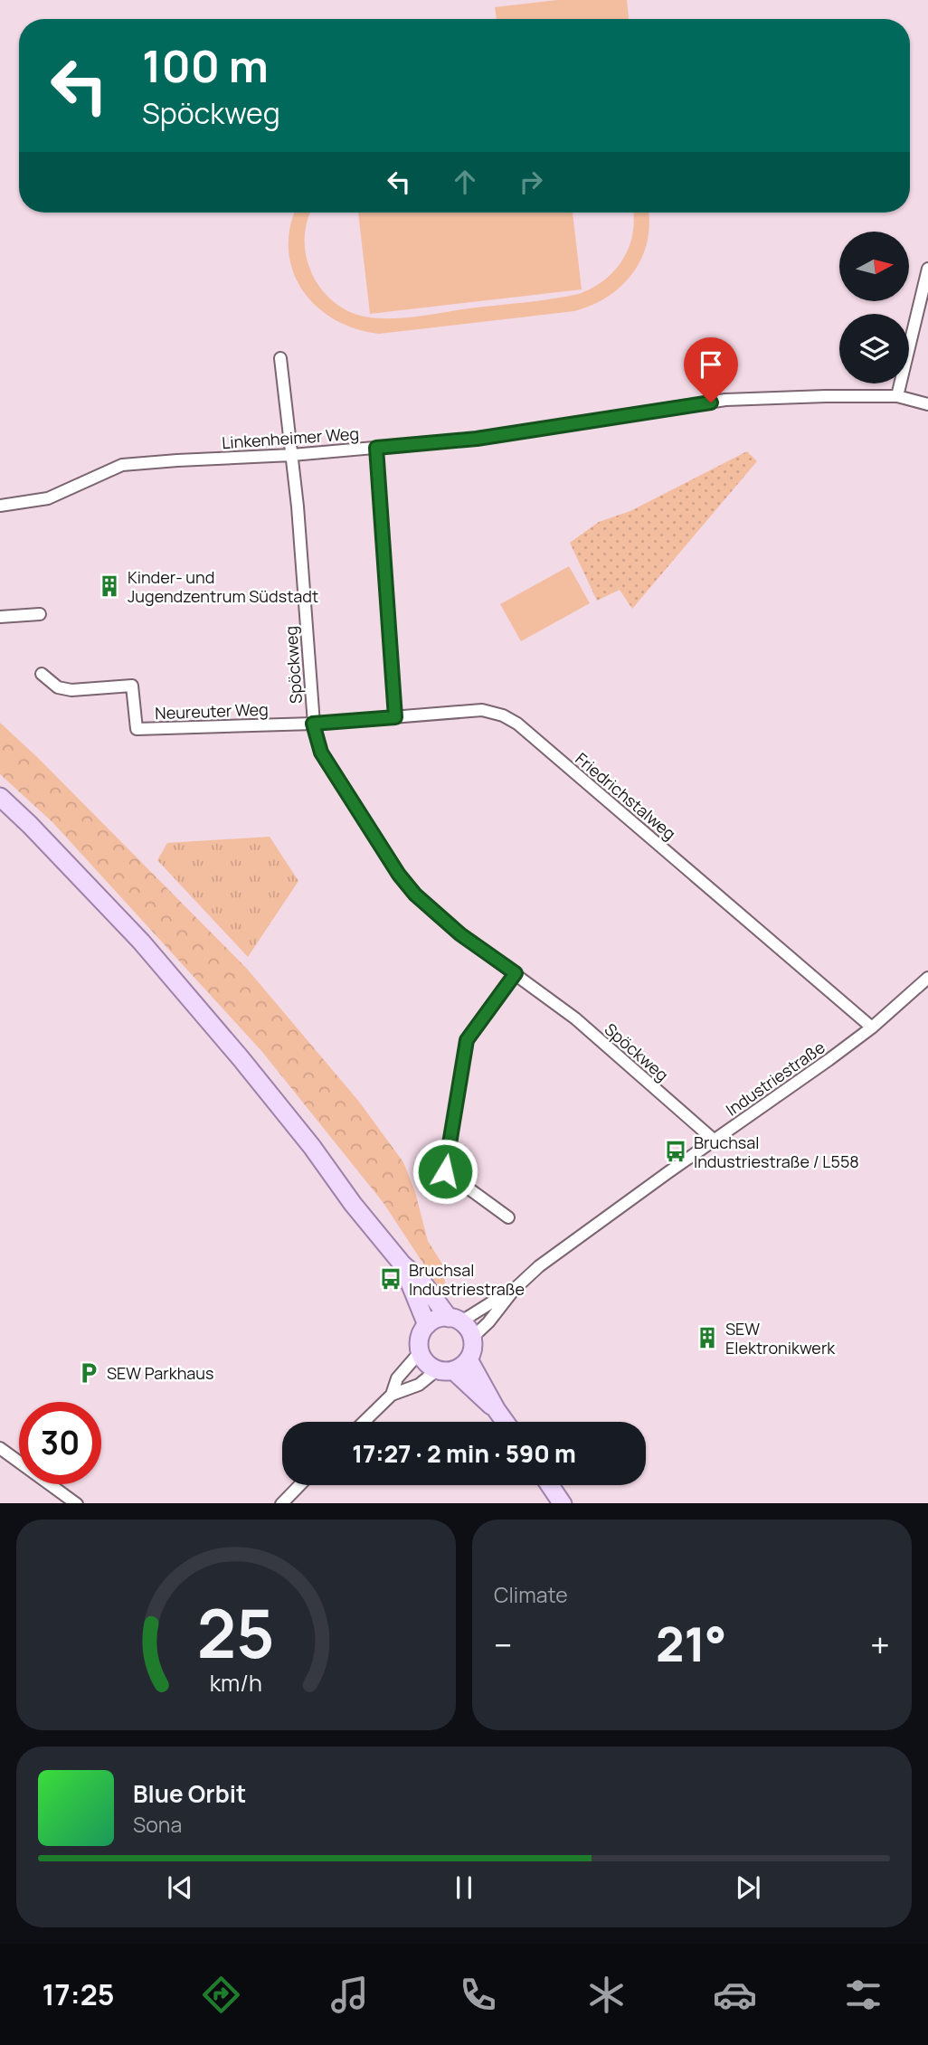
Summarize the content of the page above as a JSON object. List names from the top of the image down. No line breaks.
{"streets":{"street":["Linkenheimer Weg","Spöckweg","Neureuter Weg","Friedrichstalweg","Industriestraße"]},"crossings":[["Linkenheimer Weg","Spöckweg"],["Spöckweg","Neureuter Weg"],["Spöckweg","Friedrichstalweg"],["Spöckweg","Industriestraße"],["Neureuter Weg","Friedrichstalweg"],["Friedrichstalweg","Industriestraße"]],"places":{"building":["Kinder- und Jugendzentrum Südstadt","SEW Elektronikwerk"],"bus stop":["Bruchsal Industriestraße / L558","Bruchsal Industriestraße"],"parking":["SEW Parkhaus"]},"north":"right","page":{"turn":["100 m","Spöckweg"],"limit":"30","trip":"17:27 · 2 min · 590 m","tile":"Climate","heat":["−","21°","+"],"song":["Blue Orbit","Sona"],"tabs":"17:25","gauge":["25","km/h"]}}
